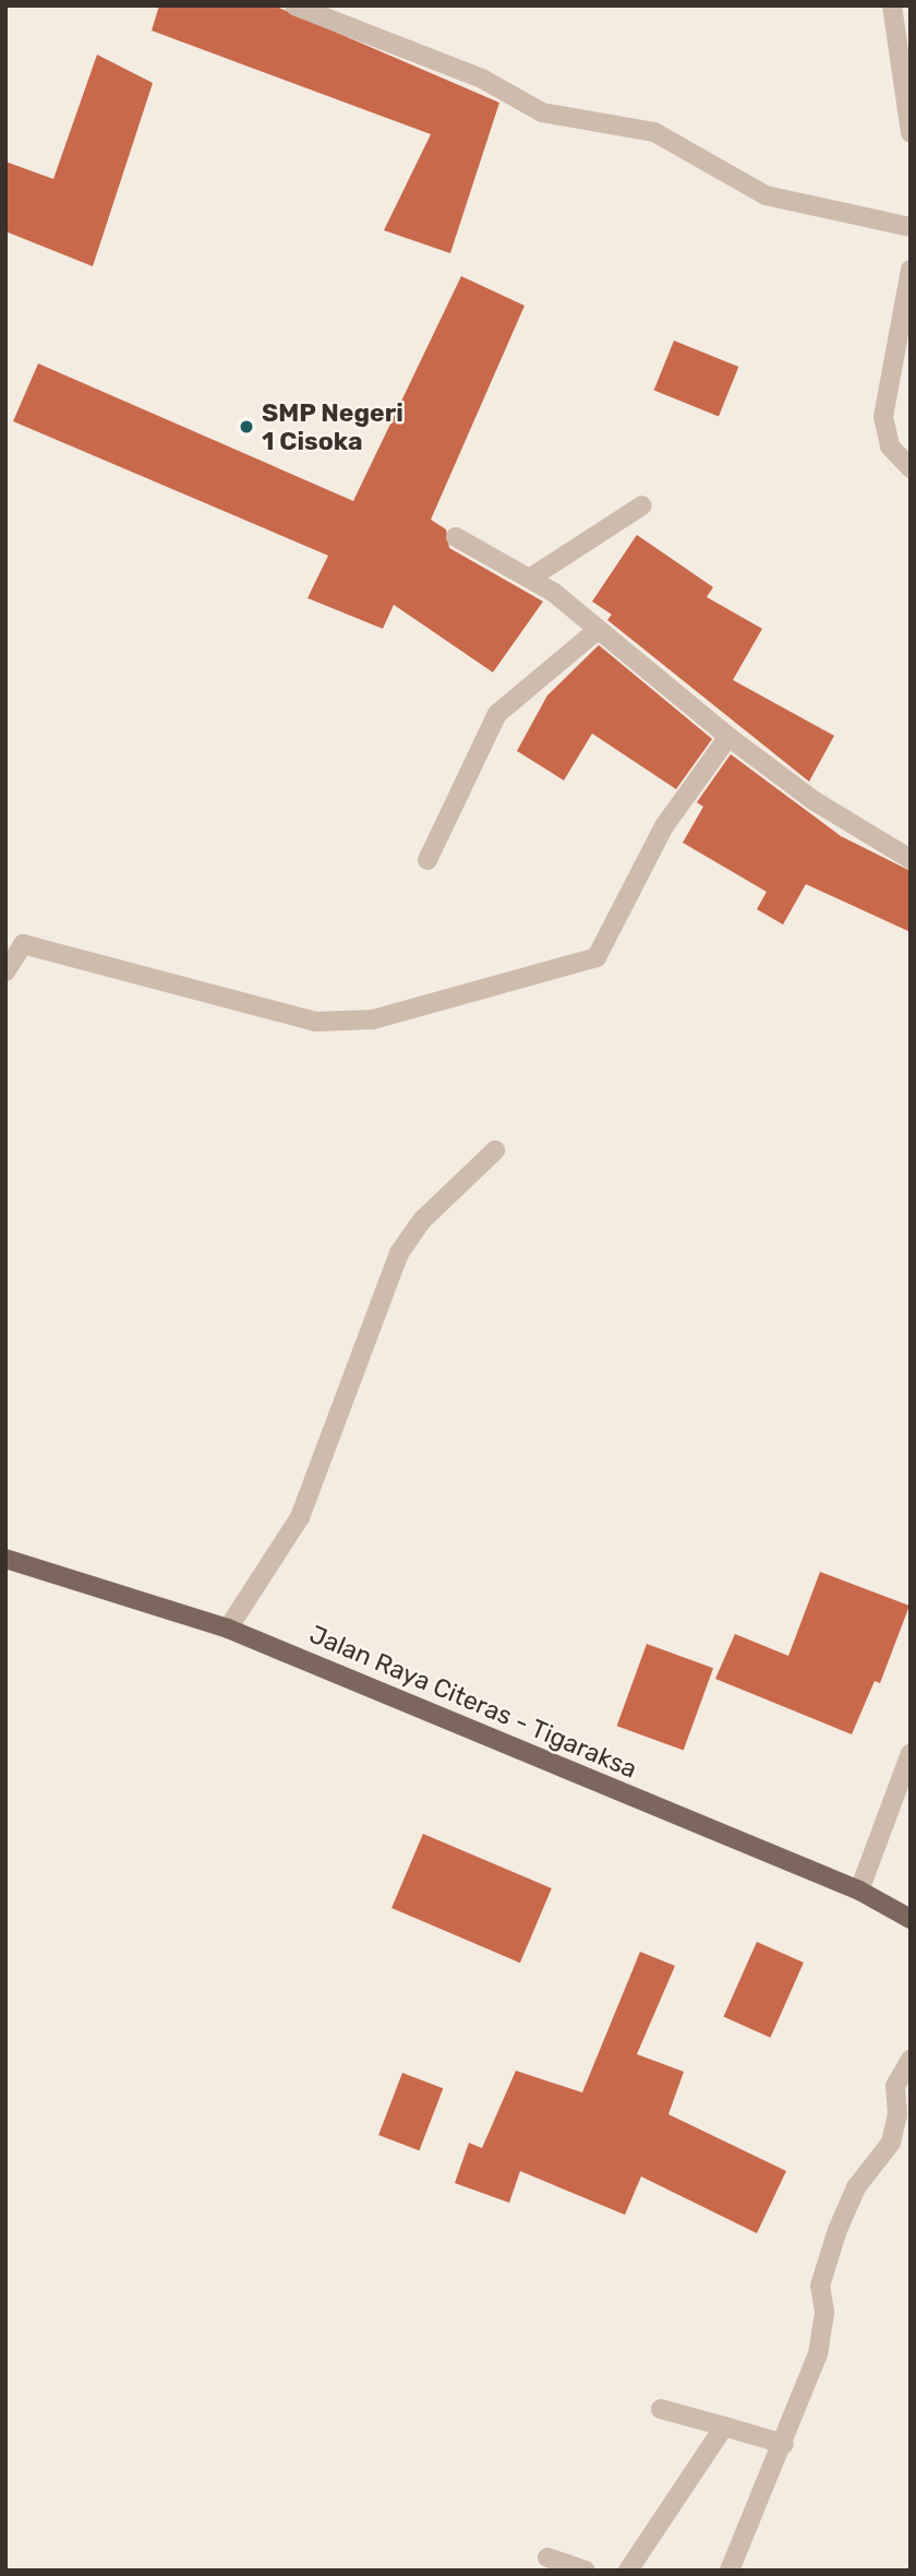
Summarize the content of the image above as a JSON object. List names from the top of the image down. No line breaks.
{"streets":{"main road":["Jalan Raya Citeras - Tigaraksa"]},"places":["SMP Negeri 1 Cisoka"]}
